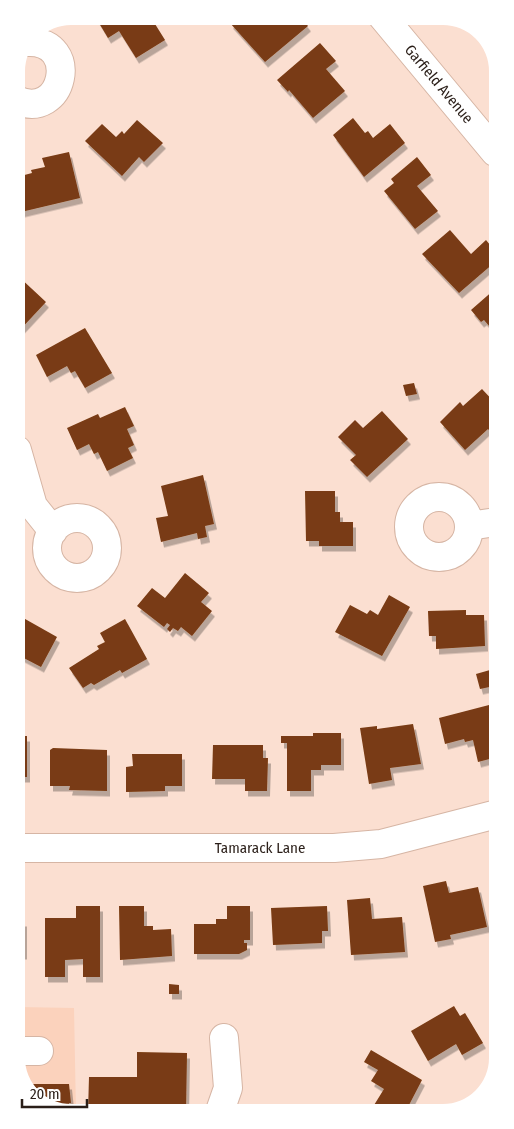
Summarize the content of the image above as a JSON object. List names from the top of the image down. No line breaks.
{"streets":{"street":["Garfield Avenue","Tamarack Lane"]},"scale_bar":"20 m"}
